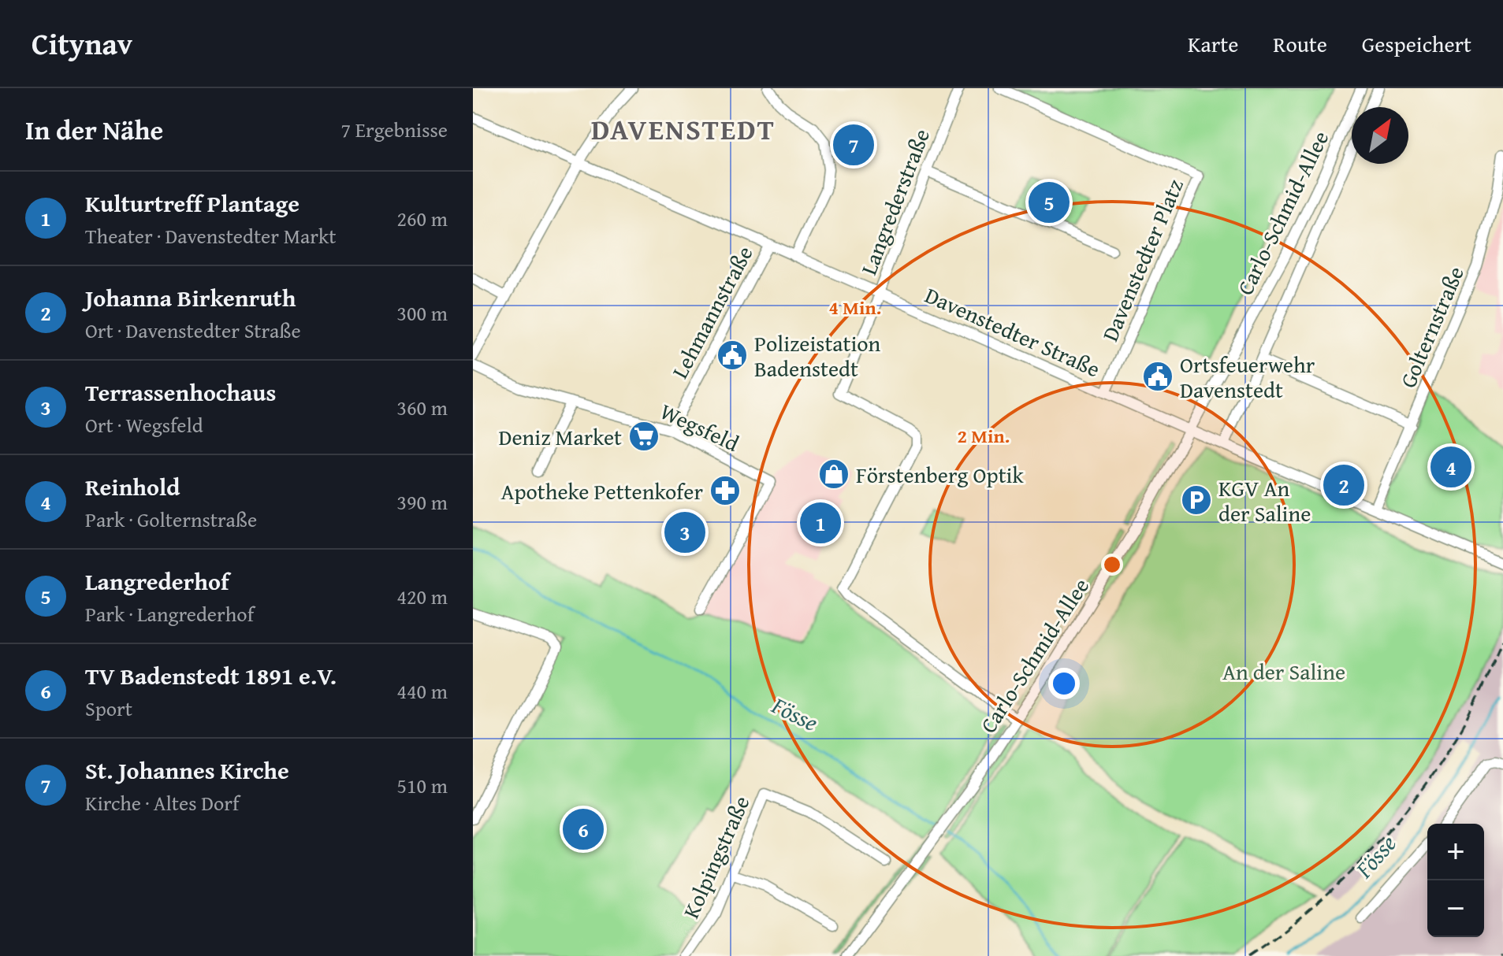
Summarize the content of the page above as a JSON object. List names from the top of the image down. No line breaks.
{"streets":{"street":["Langrederstraße","Carlo-Schmid-Allee","Davenstedter Platz","Lehmannstraße","Golternstraße","Davenstedter Straße","Wegsfeld","Kolpingstraße"]},"crossings":[["Langrederstraße","Carlo-Schmid-Allee"],["Langrederstraße","Davenstedter Straße"],["Carlo-Schmid-Allee","Davenstedter Straße"],["Davenstedter Platz","Davenstedter Straße"],["Lehmannstraße","Davenstedter Straße"],["Lehmannstraße","Wegsfeld"],["Golternstraße","Davenstedter Straße"]],"districts":["DAVENSTEDT"],"water":["Fösse"],"parks":["An der Saline"],"places":{"public building":["Polizeistation Badenstedt","Ortsfeuerwehr Davenstedt"],"supermarket":["Deniz Market"],"shop":["Förstenberg Optik"],"pharmacy":["Apotheke Pettenkofer"],"parking":["KGV An der Saline"]},"north":"top right","page":{"header":"Citynav","nav":["Karte","Route","Gespeichert"],"heading":["In der Nähe","7 Ergebnisse"],"pins":["7","5","4","2","1","3","6"],"list":[{"mark":"1","name":"Kulturtreff Plantage","note":"Theater · Davenstedter Markt","value":"260 m"},{"mark":"2","name":"Johanna Birkenruth","note":"Ort · Davenstedter Straße","value":"300 m"},{"mark":"3","name":"Terrassenhochaus","note":"Ort · Wegsfeld","value":"360 m"},{"mark":"4","name":"Reinhold","note":"Park · Golternstraße","value":"390 m"},{"mark":"5","name":"Langrederhof","note":"Park · Langrederhof","value":"420 m"},{"mark":"6","name":"TV Badenstedt 1891 e.V.","note":"Sport","value":"440 m"},{"mark":"7","name":"St. Johannes Kirche","note":"Kirche · Altes Dorf","value":"510 m"}],"map_buttons":["+","−"]},"rings":["4 Min.","2 Min."]}
